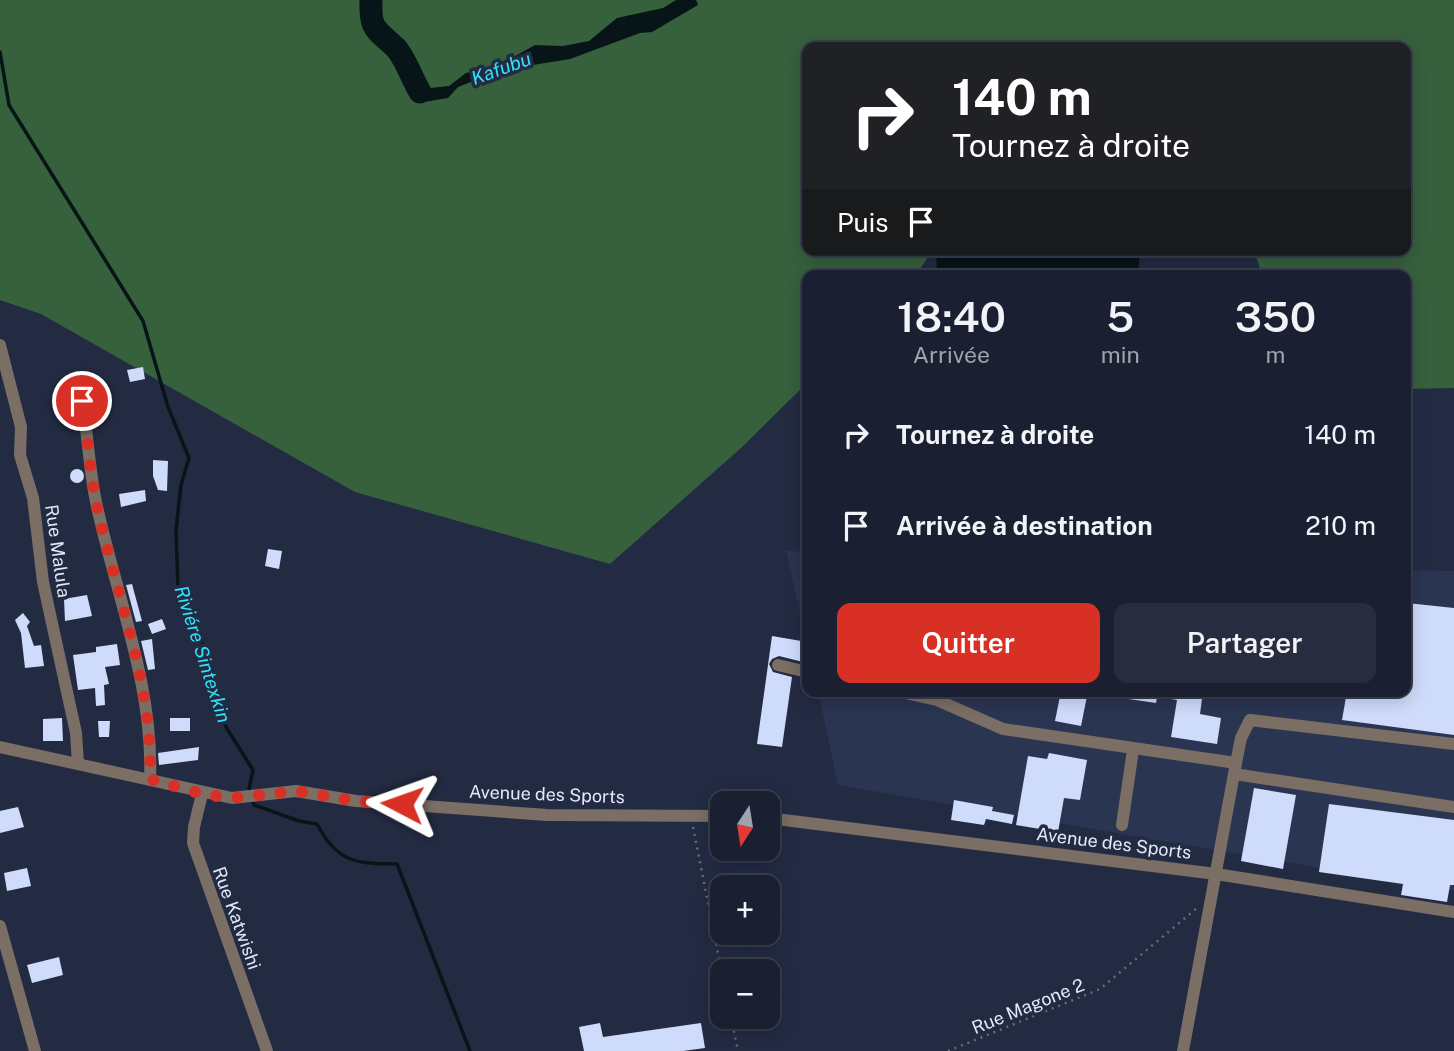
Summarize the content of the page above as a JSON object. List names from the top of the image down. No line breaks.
{"streets":{"street":["Rue Malula","Avenue des Sports","Rue Katwishi"],"path":["Rue Magone 2"]},"crossings":[["Rue Malula","Avenue des Sports"],["Avenue des Sports","Rue Katwishi"]],"water":["Kafubu","Riviére Sintexkin"],"north":"bottom","page":{"turn":["140 m","Tournez à droite"],"then":"Puis","eta":["18:40","Arrivée","5","min","350","m"],"list":[{"name":"Tournez à droite","value":"140 m"},{"name":"Arrivée à destination","value":"210 m"}],"buttons":["Quitter","Partager"],"map_buttons":["+","−"]}}
